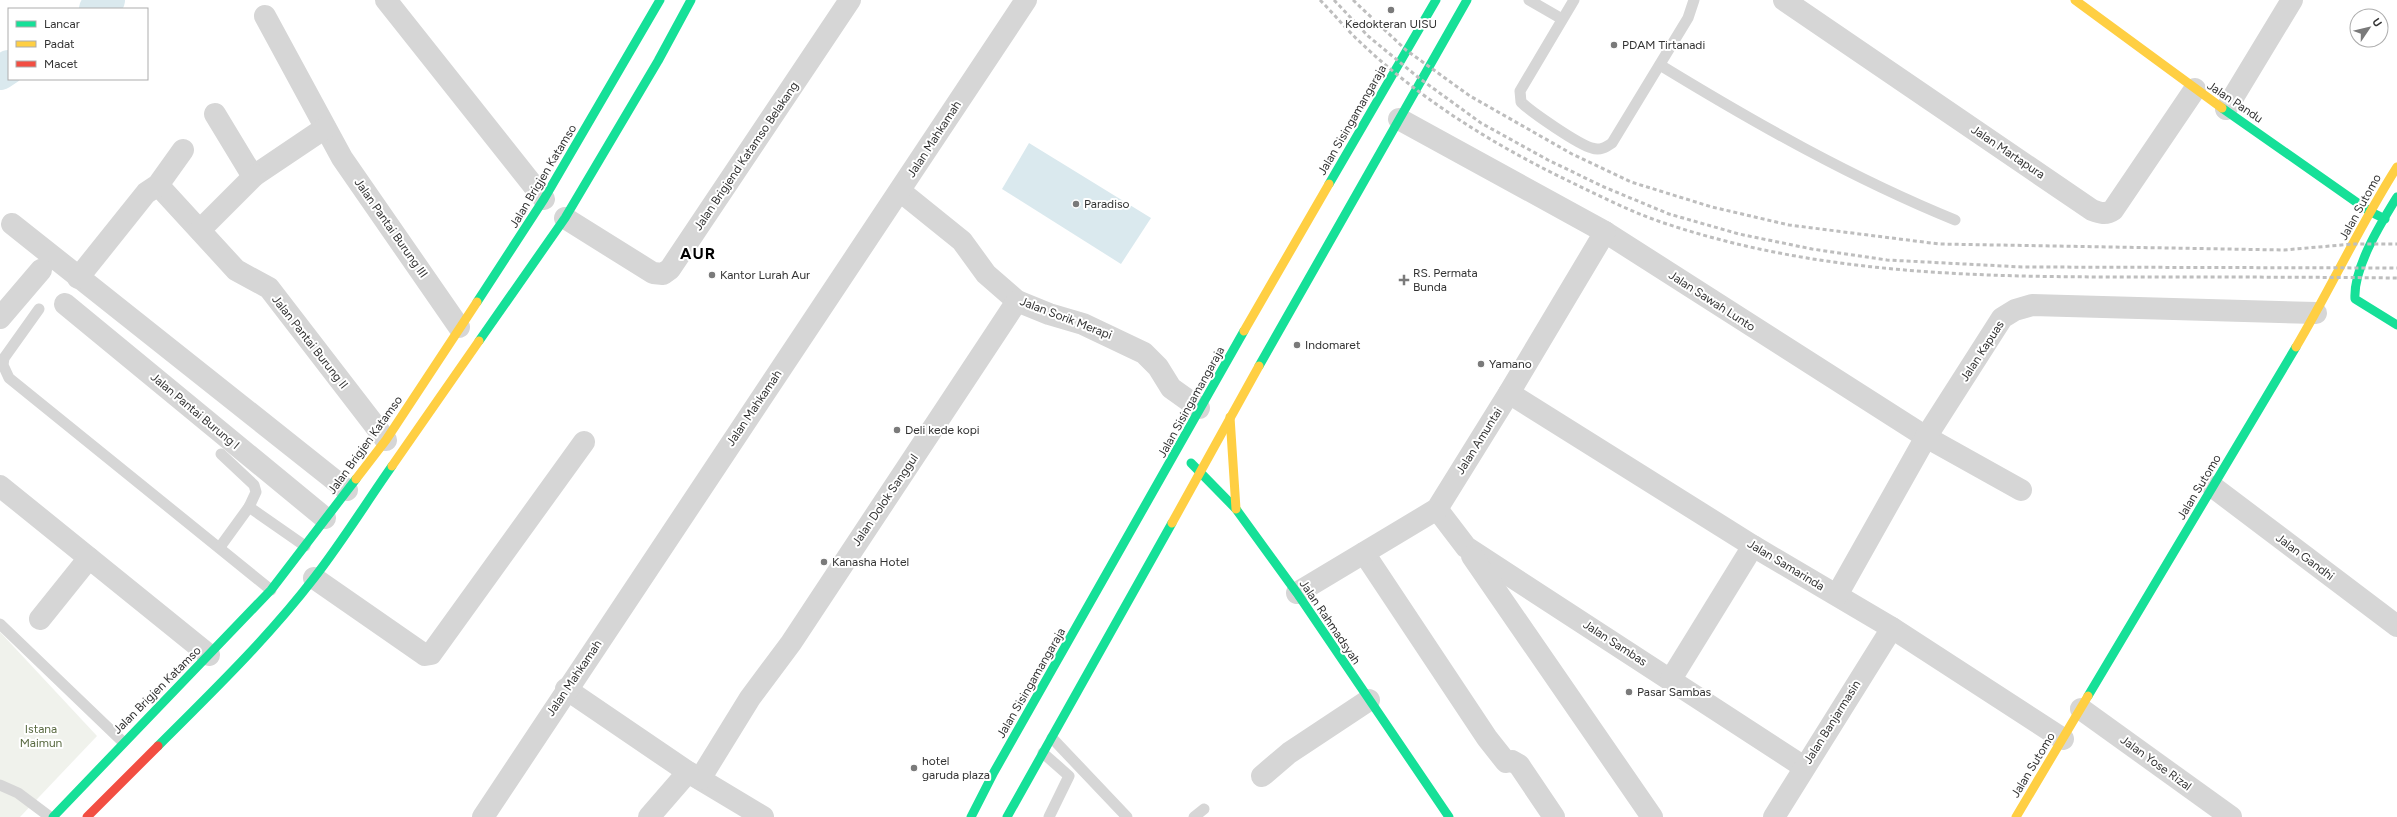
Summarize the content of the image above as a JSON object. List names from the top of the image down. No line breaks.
{"streets":{"main road":["Jalan Pandu","Jalan Sisingamangaraja","Jalan Brigjen Katamso","Jalan Sutomo","Jalan Rahmadsyah"],"street":["Jalan Mahkamah","Jalan Martapura","Jalan Brigjend Katamso Belakang","Jalan Pantai Burung III","Jalan Sawah Lunto","Jalan Sorik Merapi","Jalan Pantai Burung II","Jalan Kapuas","Jalan Pantai Burung I","Jalan Amuntai","Jalan Dolok Sanggul","Jalan Gandhi","Jalan Samarinda","Jalan Sambas","Jalan Banjarmasin","Jalan Yose Rizal"]},"crossings":[["Jalan Pandu","Jalan Martapura"],["Jalan Pandu","Jalan Sutomo"],["Jalan Sisingamangaraja","Jalan Sorik Merapi"],["Jalan Sisingamangaraja","Jalan Rahmadsyah"],["Jalan Mahkamah","Jalan Sorik Merapi"],["Jalan Brigjend Katamso Belakang","Jalan Brigjen Katamso"],["Jalan Brigjen Katamso","Jalan Pantai Burung III"],["Jalan Brigjen Katamso","Jalan Pantai Burung II"],["Jalan Brigjen Katamso","Jalan Pantai Burung I"],["Jalan Sutomo","Jalan Kapuas"],["Jalan Sutomo","Jalan Gandhi"],["Jalan Sutomo","Jalan Samarinda"],["Jalan Sutomo","Jalan Yose Rizal"],["Jalan Sawah Lunto","Jalan Kapuas"],["Jalan Sawah Lunto","Jalan Amuntai"],["Jalan Sorik Merapi","Jalan Dolok Sanggul"],["Jalan Kapuas","Jalan Samarinda"],["Jalan Amuntai","Jalan Samarinda"],["Jalan Amuntai","Jalan Rahmadsyah"],["Jalan Amuntai","Jalan Sambas"],["Jalan Samarinda","Jalan Banjarmasin"],["Jalan Sambas","Jalan Banjarmasin"]],"districts":["AUR"],"parks":["Istana Maimun"],"places":{"other":["Kedokteran UISU","PDAM Tirtanadi","Paradiso","Kantor Lurah Aur","Indomaret","Yamano","Deli kede kopi","Kanasha Hotel","Pasar Sambas","hotel garuda plaza"],"health":["RS. Permata Bunda"]},"legend":["Lancar","Padat","Macet"],"north":"top right"}
